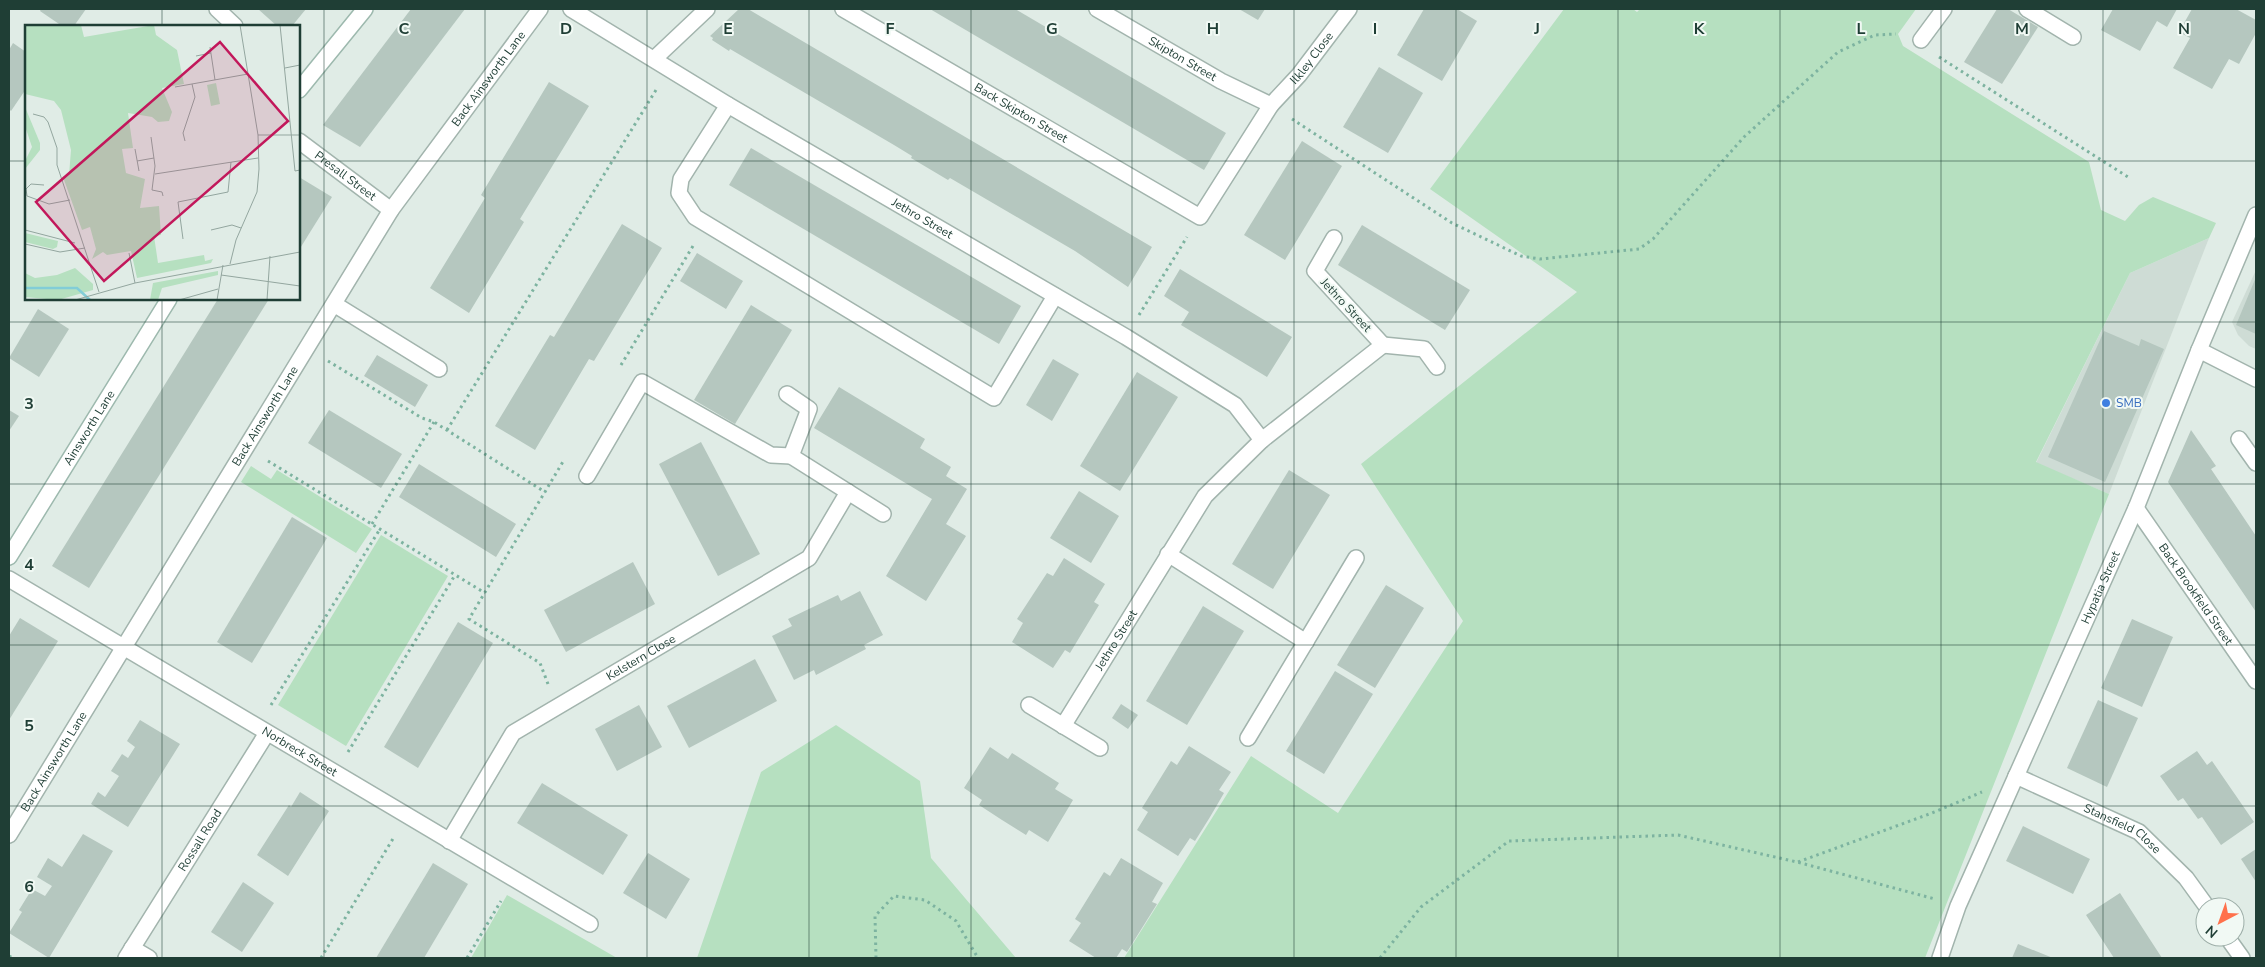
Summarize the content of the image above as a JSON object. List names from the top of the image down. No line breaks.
{"streets":{"street":["Ilkley Close","Skipton Street","Back Ainsworth Lane","Back Skipton Street","Presall Street","Jethro Street","Ainsworth Lane","Hypatia Street","Back Brookfield Street","Kelstern Close","Norbreck Street","Stansfield Close","Rossall Road"]},"crossings":[["Ilkley Close","Skipton Street"],["Ilkley Close","Back Skipton Street"],["Back Ainsworth Lane","Presall Street"],["Back Ainsworth Lane","Norbreck Street"],["Hypatia Street","Back Brookfield Street"],["Hypatia Street","Stansfield Close"],["Kelstern Close","Norbreck Street"],["Norbreck Street","Rossall Road"]],"places":["SMB"],"north":"bottom left","grid":{"columns":["C","D","E","F","G","H","I","J","K","L","M","N"],"rows":["3","4","5","6"]}}
